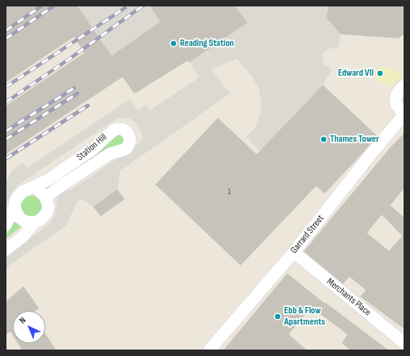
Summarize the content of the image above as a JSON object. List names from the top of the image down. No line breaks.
{"streets":{"street":["Station Hill","Garrard Street","Merchants Place"]},"crossings":[["Garrard Street","Merchants Place"]],"places":["Reading Station","Edward VII","Thames Tower","Ebb & Flow Apartments"],"house_numbers":["1"],"north":"top left"}
